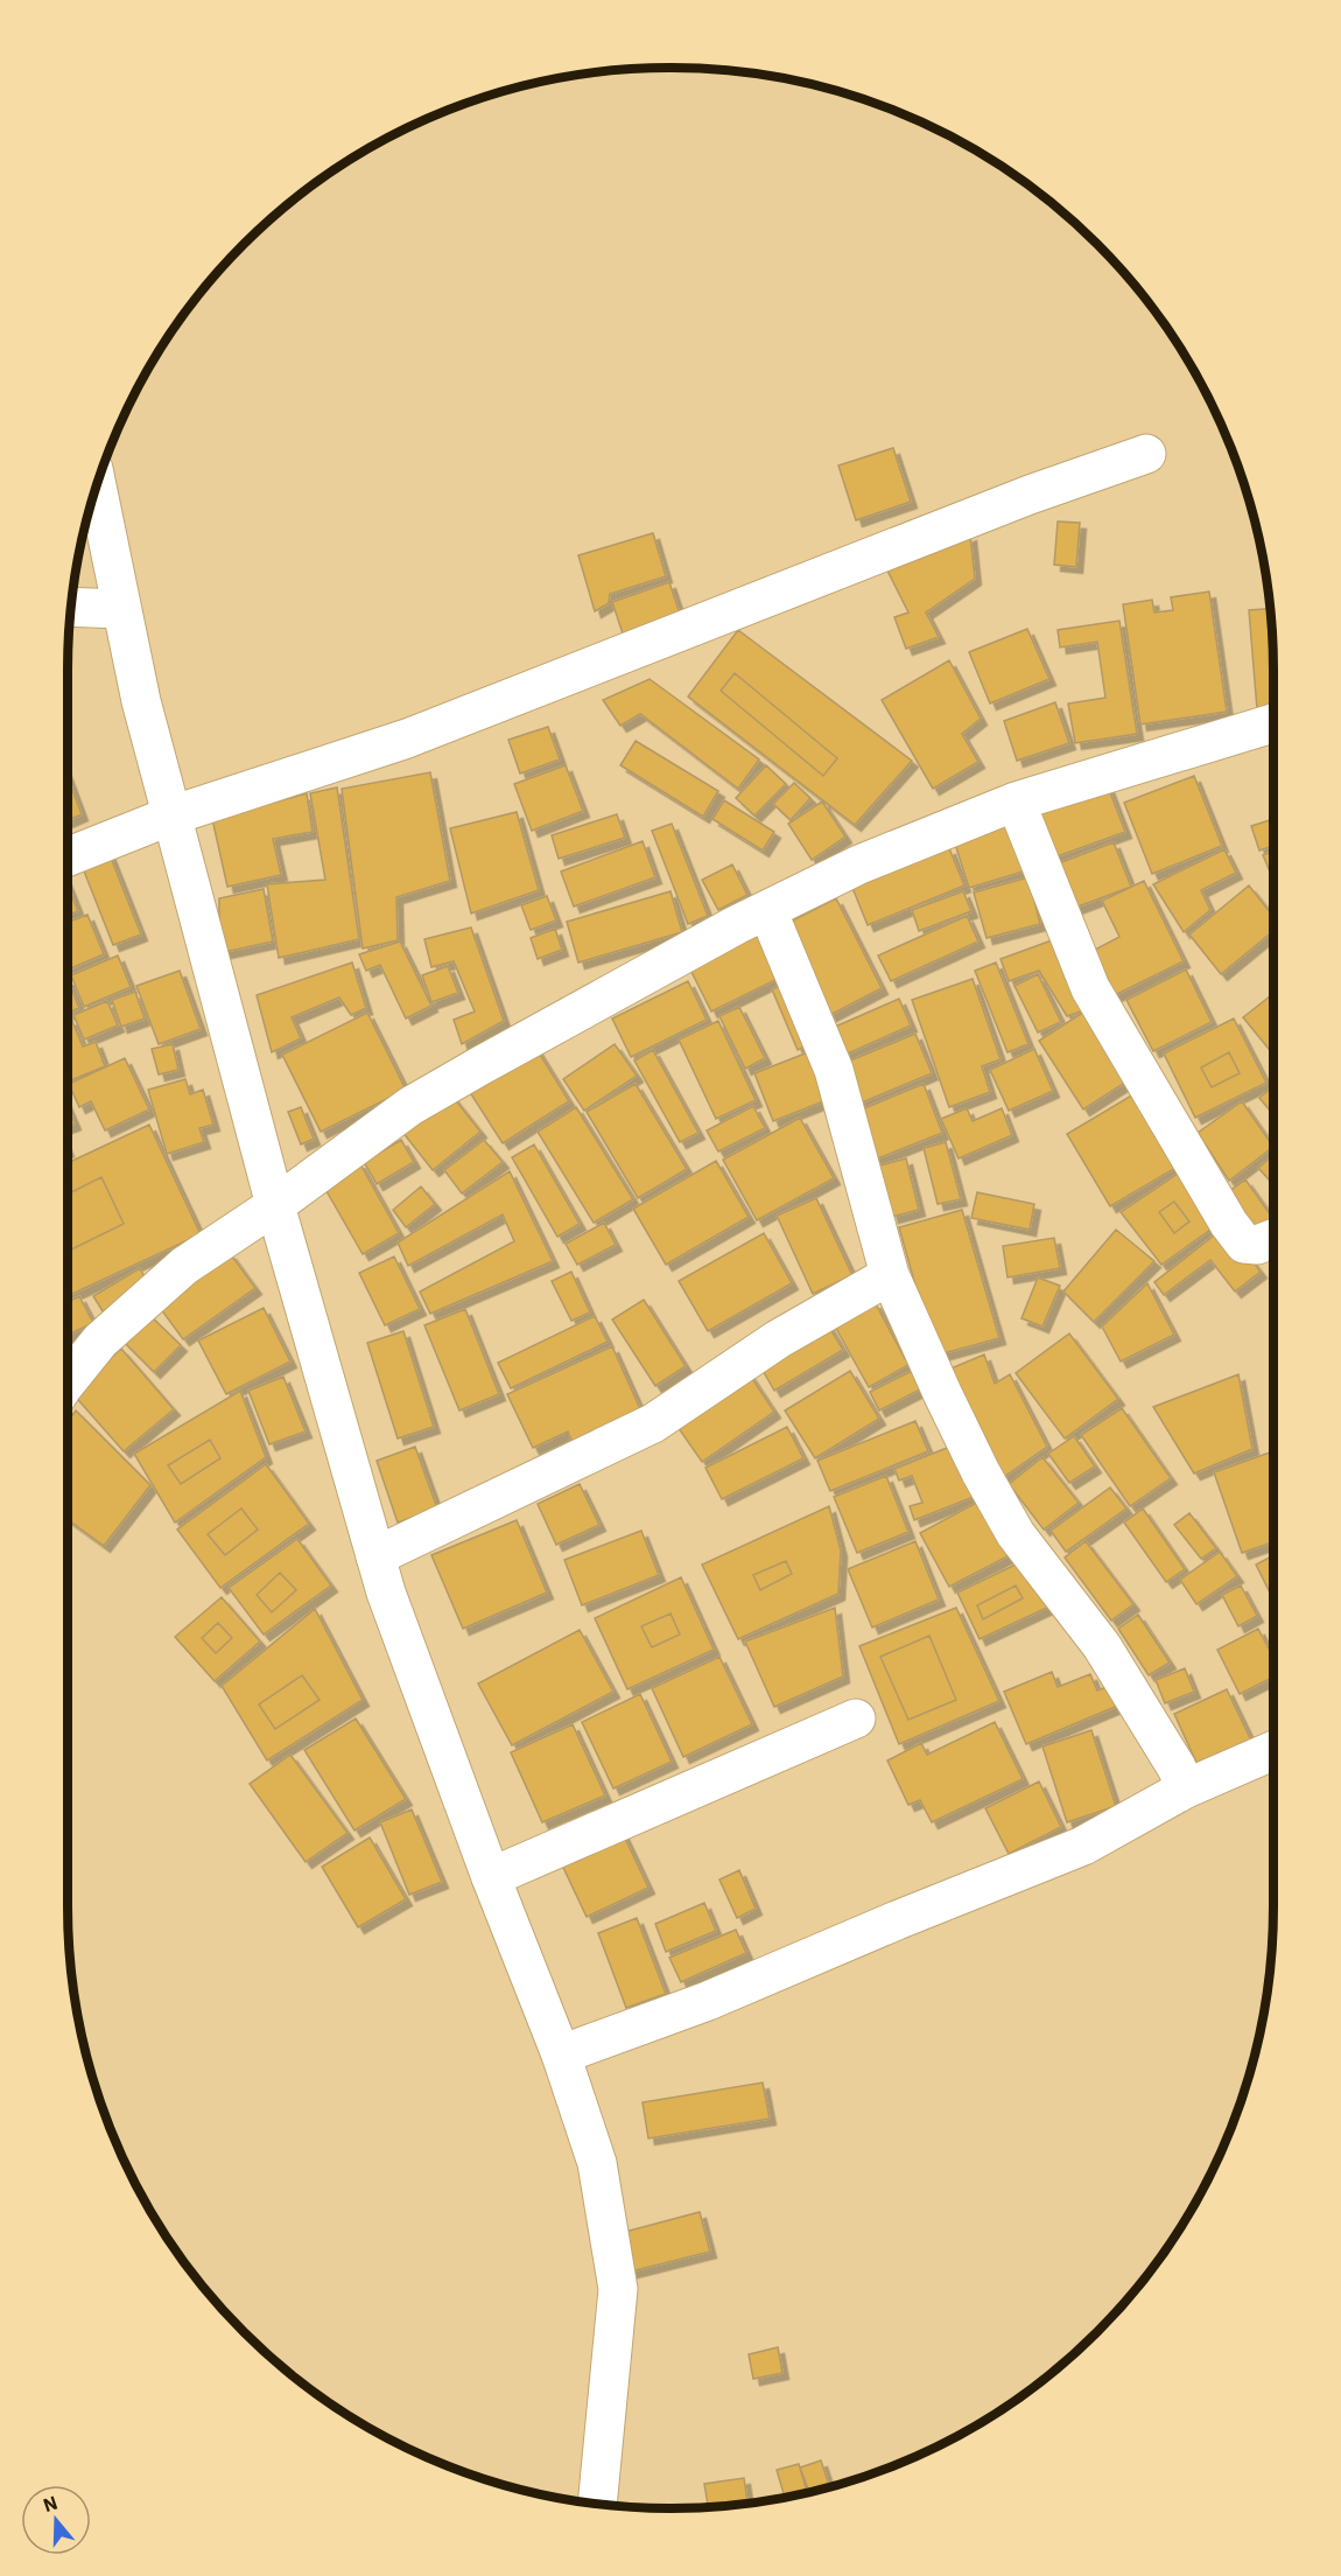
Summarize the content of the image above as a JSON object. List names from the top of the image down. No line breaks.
{"north":"top"}
